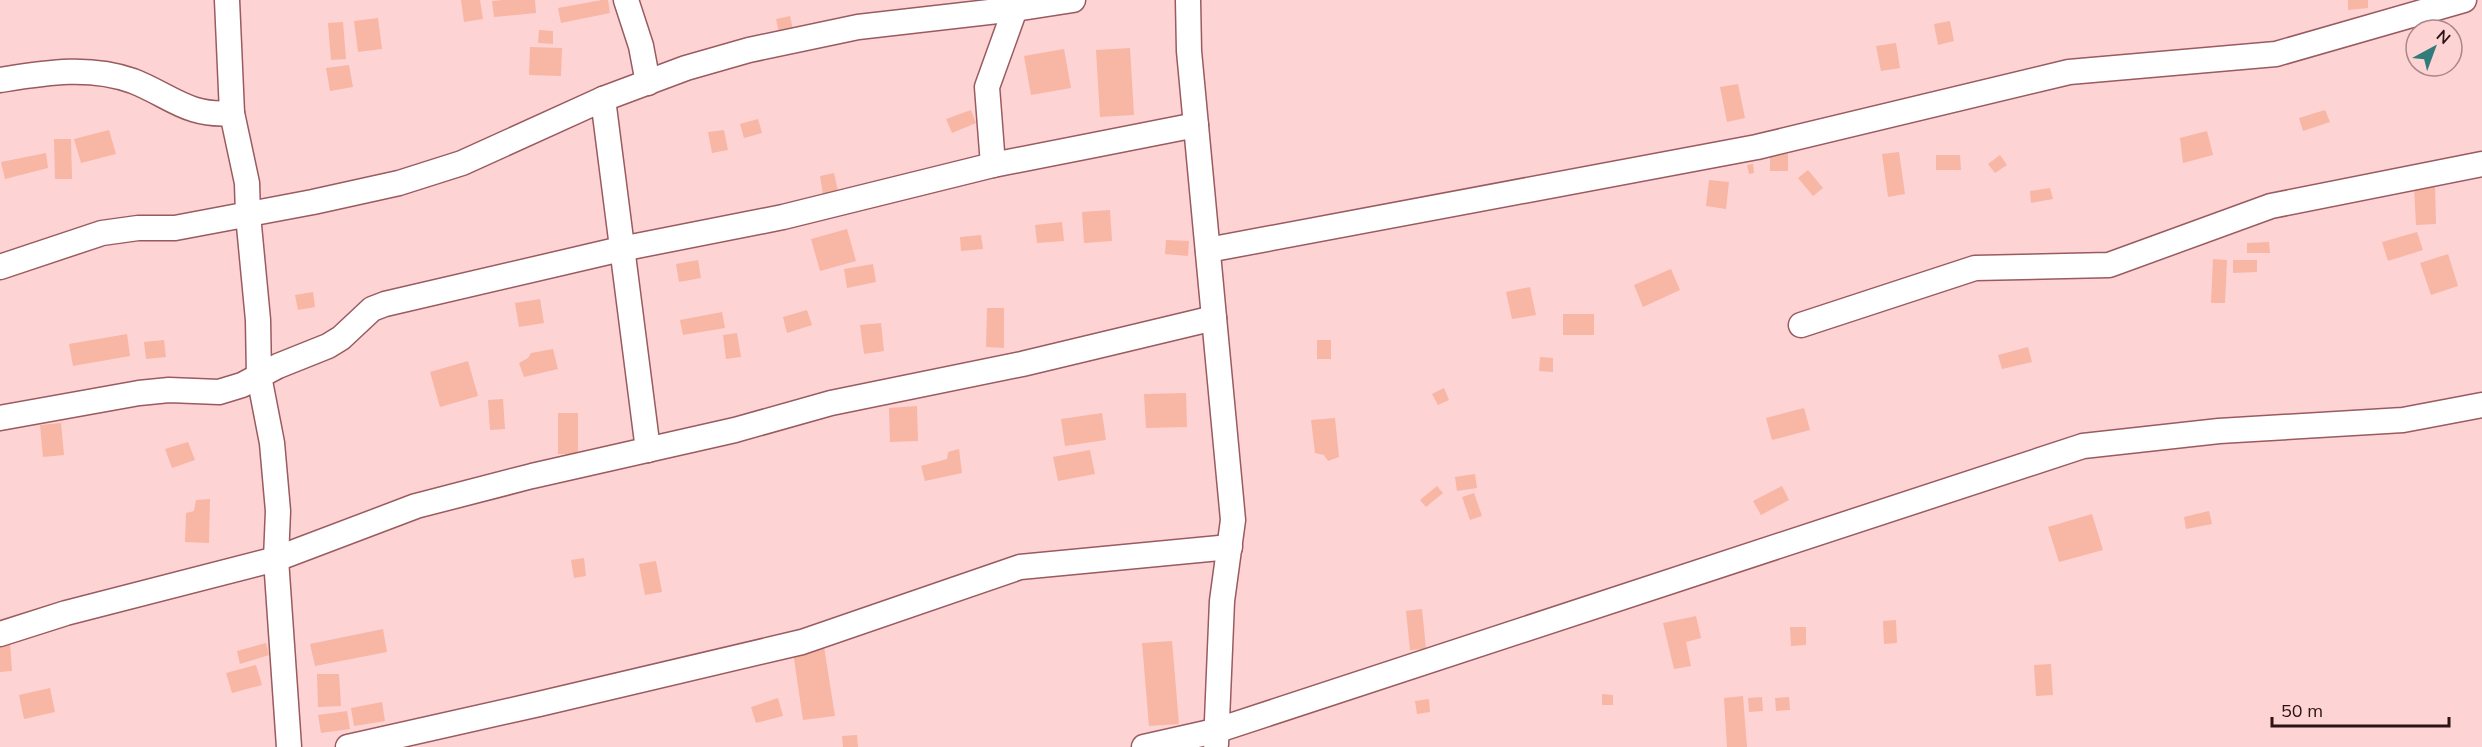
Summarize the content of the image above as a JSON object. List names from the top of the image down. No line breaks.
{"scale_bar":"50 m","north":"top right"}
